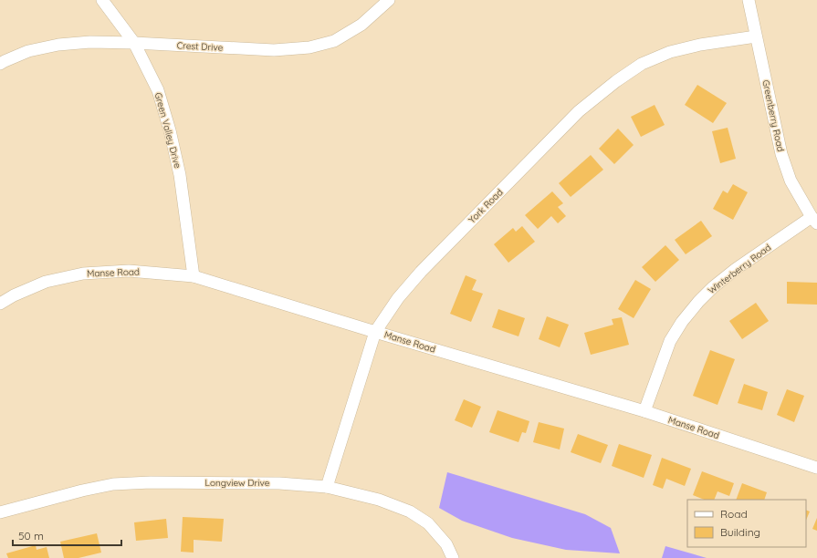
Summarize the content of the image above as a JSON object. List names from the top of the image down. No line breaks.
{"streets":{"street":["Crest Drive","Greenberry Road","Green Valley Drive","York Road","Winterberry Road","Manse Road","Longview Drive"]},"crossings":[["Crest Drive","Green Valley Drive"],["Greenberry Road","York Road"],["Greenberry Road","Winterberry Road"],["Green Valley Drive","Manse Road"],["York Road","Manse Road"],["York Road","Longview Drive"],["Winterberry Road","Manse Road"]],"legend":["Road","Building"],"scale_bar":"50 m"}
